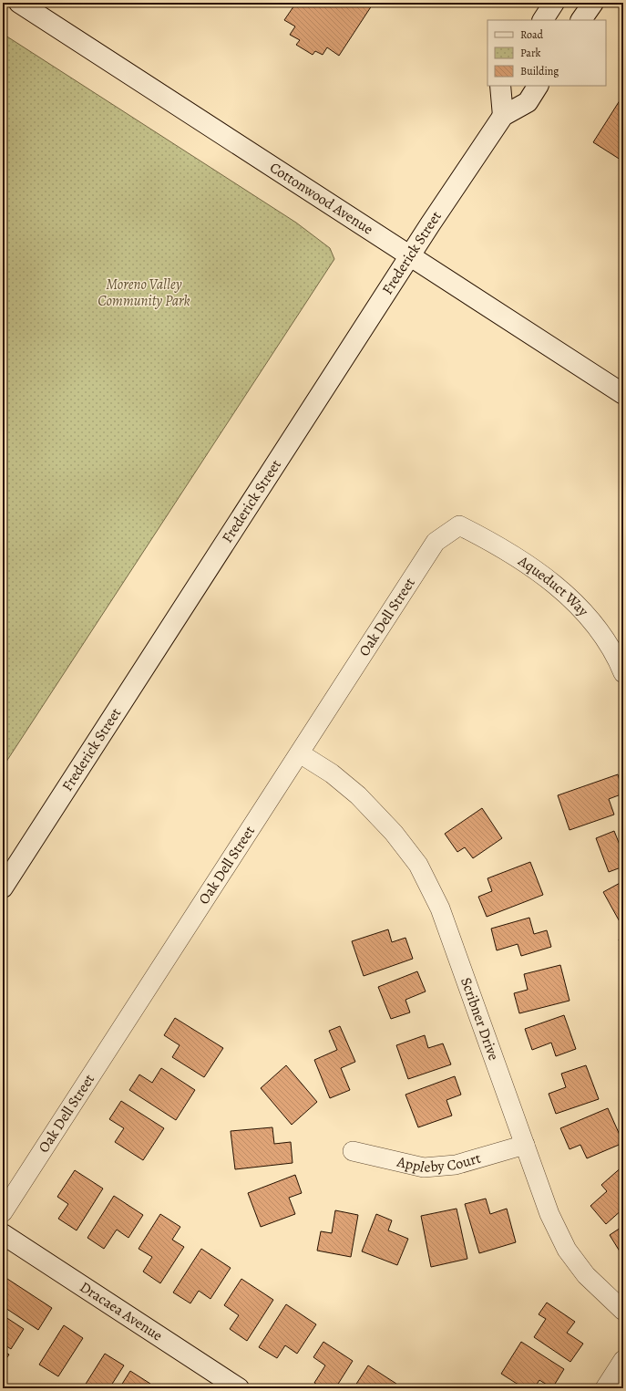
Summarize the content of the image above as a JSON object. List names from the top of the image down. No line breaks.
{"streets":{"main road":["Cottonwood Avenue","Frederick Street","Dracaea Avenue"],"street":["Aqueduct Way","Oak Dell Street","Scribner Drive","Appleby Court"]},"crossings":[["Cottonwood Avenue","Frederick Street"],["Aqueduct Way","Oak Dell Street"],["Oak Dell Street","Scribner Drive"],["Scribner Drive","Appleby Court"]],"parks":["Moreno Valley Community Park"],"legend":["Road","Park","Building"]}
